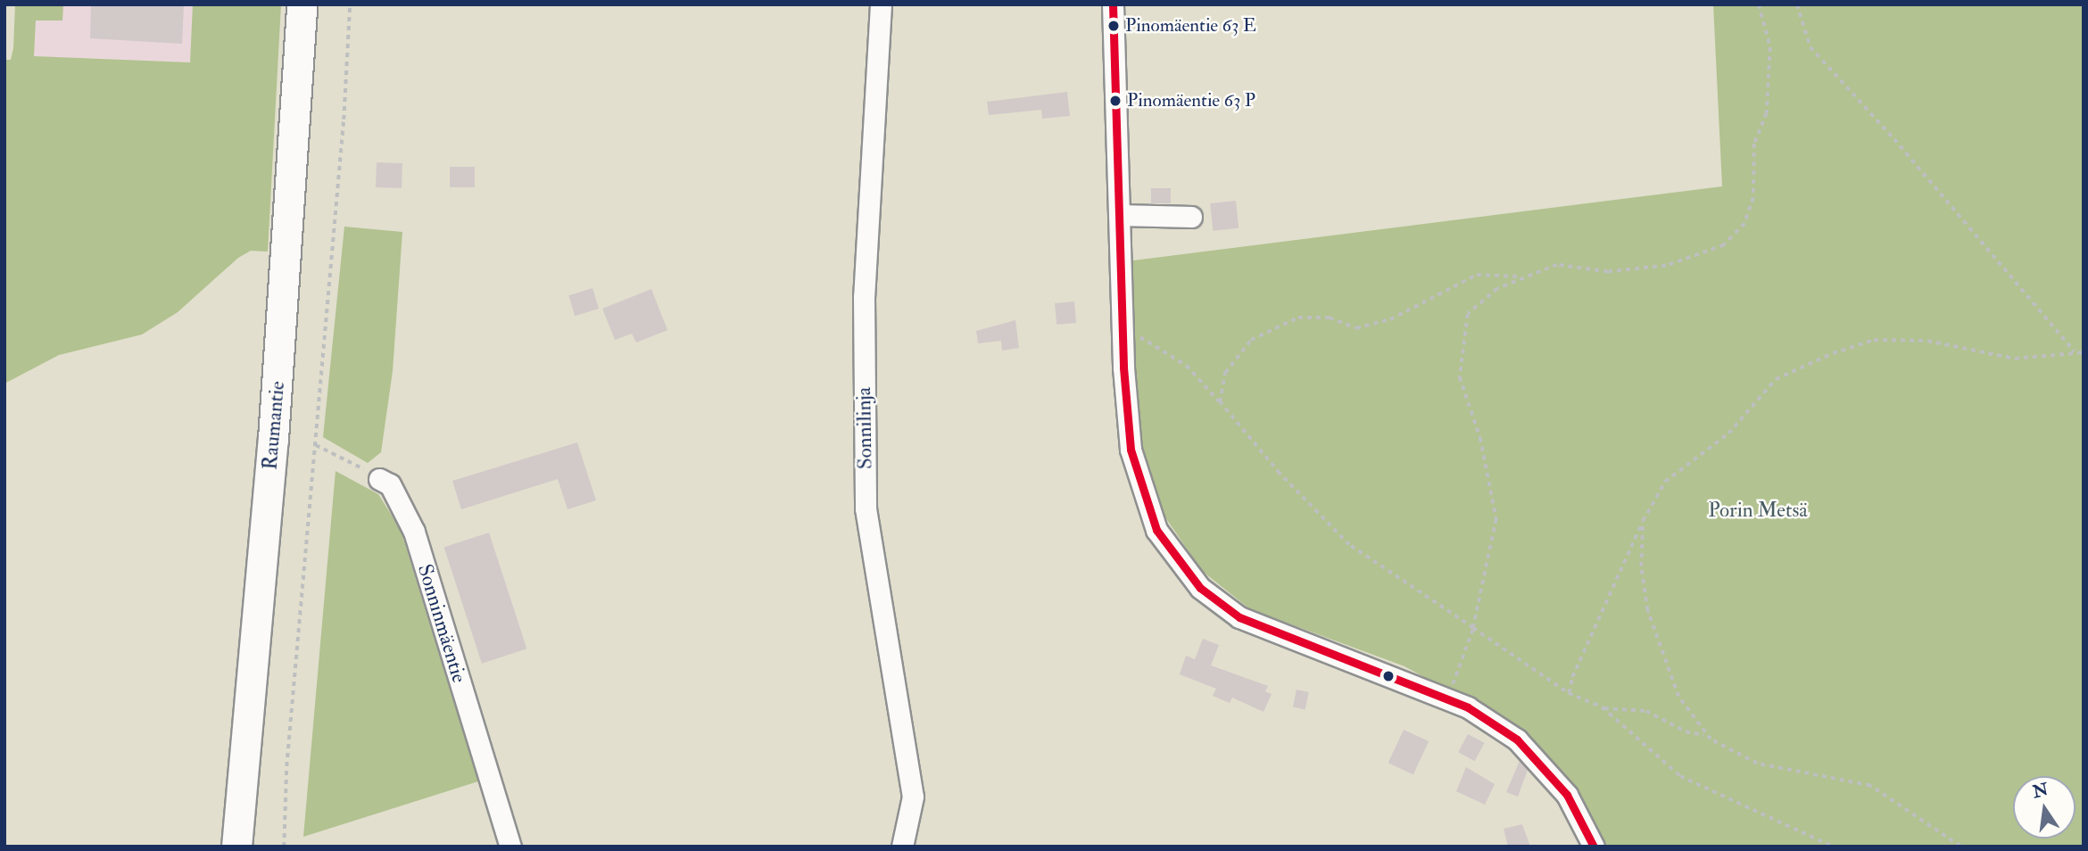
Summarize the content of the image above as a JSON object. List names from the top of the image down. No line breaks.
{"streets":{"highway":["Raumantie"],"street":["Sonnilinja","Sonninmäentie"]},"parks":["Porin Metsä"],"places":["Pinomäentie 63 E","Pinomäentie 63 P"],"north":"top"}
